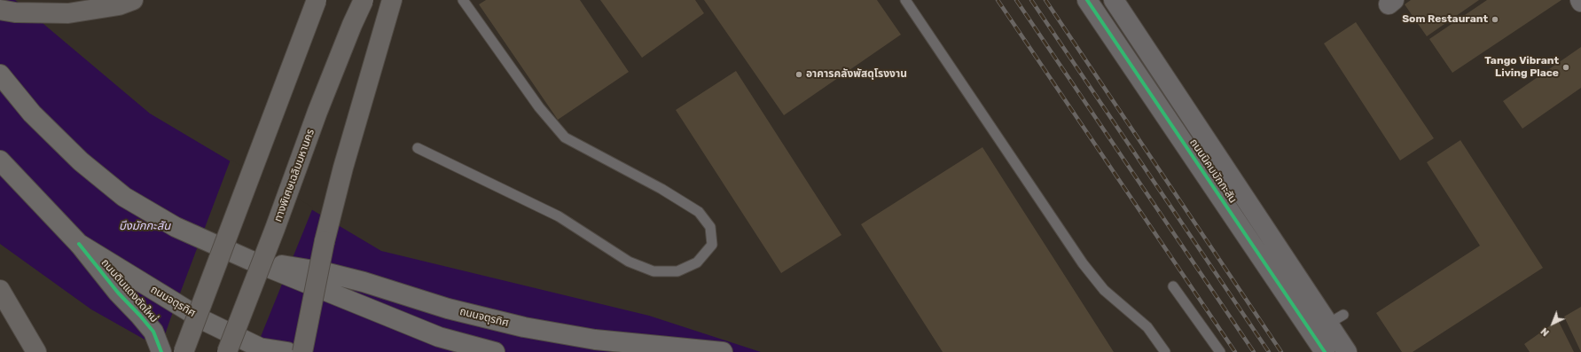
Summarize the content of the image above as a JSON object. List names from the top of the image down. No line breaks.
{"streets":{"highway":["ทางพิเศษเฉลิมมหานคร"],"main road":["ถนนจตุรทิศ"],"street":["ถนนนิคมมักกะสัน","ถนนดินแดงตัดใหม่"]},"crossings":[["ถนนดินแดงตัดใหม่","ถนนจตุรทิศ"]],"water":["บึงมักกะสัน"],"places":["Som Restaurant","Tango Vibrant Living Place","อาคารคลังพัสดุโรงงาน"],"north":"bottom left"}
